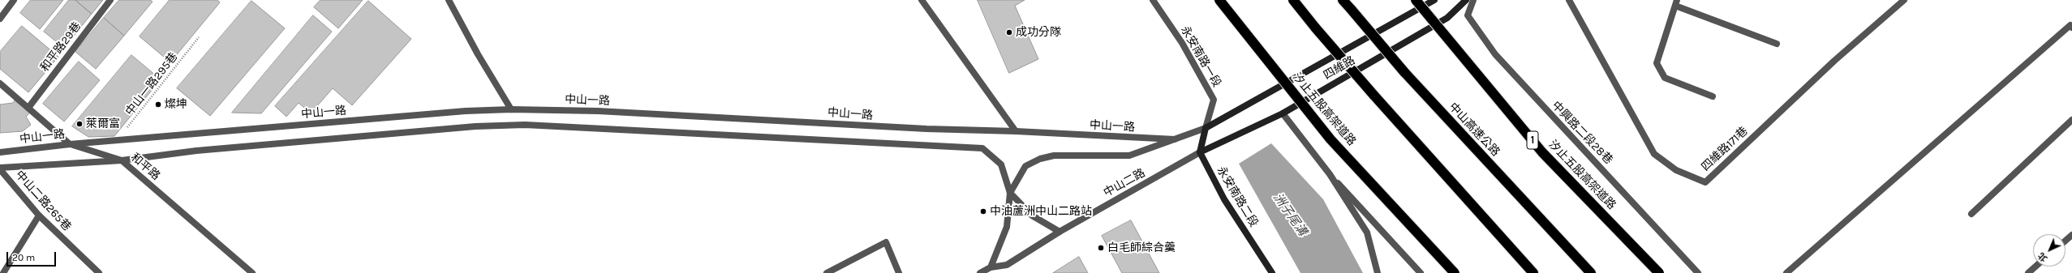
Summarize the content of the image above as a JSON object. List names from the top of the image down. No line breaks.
{"streets":{"highway":["汐止五股高架道路","中山高速公路","1"],"main road":["四維路","永安南路二段"],"street":["和平路29巷","永安南路一段","中山一路","中興路二段28巷","四維路171巷","和平路","中山二路","中山二路265巷"],"path":["中山一路295巷"]},"crossings":[["和平路29巷","和平路"],["永安南路一段","四維路"],["永安南路一段","中山一路"],["四維路","中山一路"],["四維路","中山二路"],["四維路","永安南路二段"],["中山一路295巷","中山一路"],["中山一路","和平路"],["中山一路","中山二路"],["中山一路","中山二路265巷"],["中山二路","永安南路二段"]],"water":["洲子尾溝"],"places":["成功分隊","燦坤","萊爾富","中油蘆洲中山二路站","白毛師綜合羹"],"scale_bar":"20 m","north":"bottom left"}
